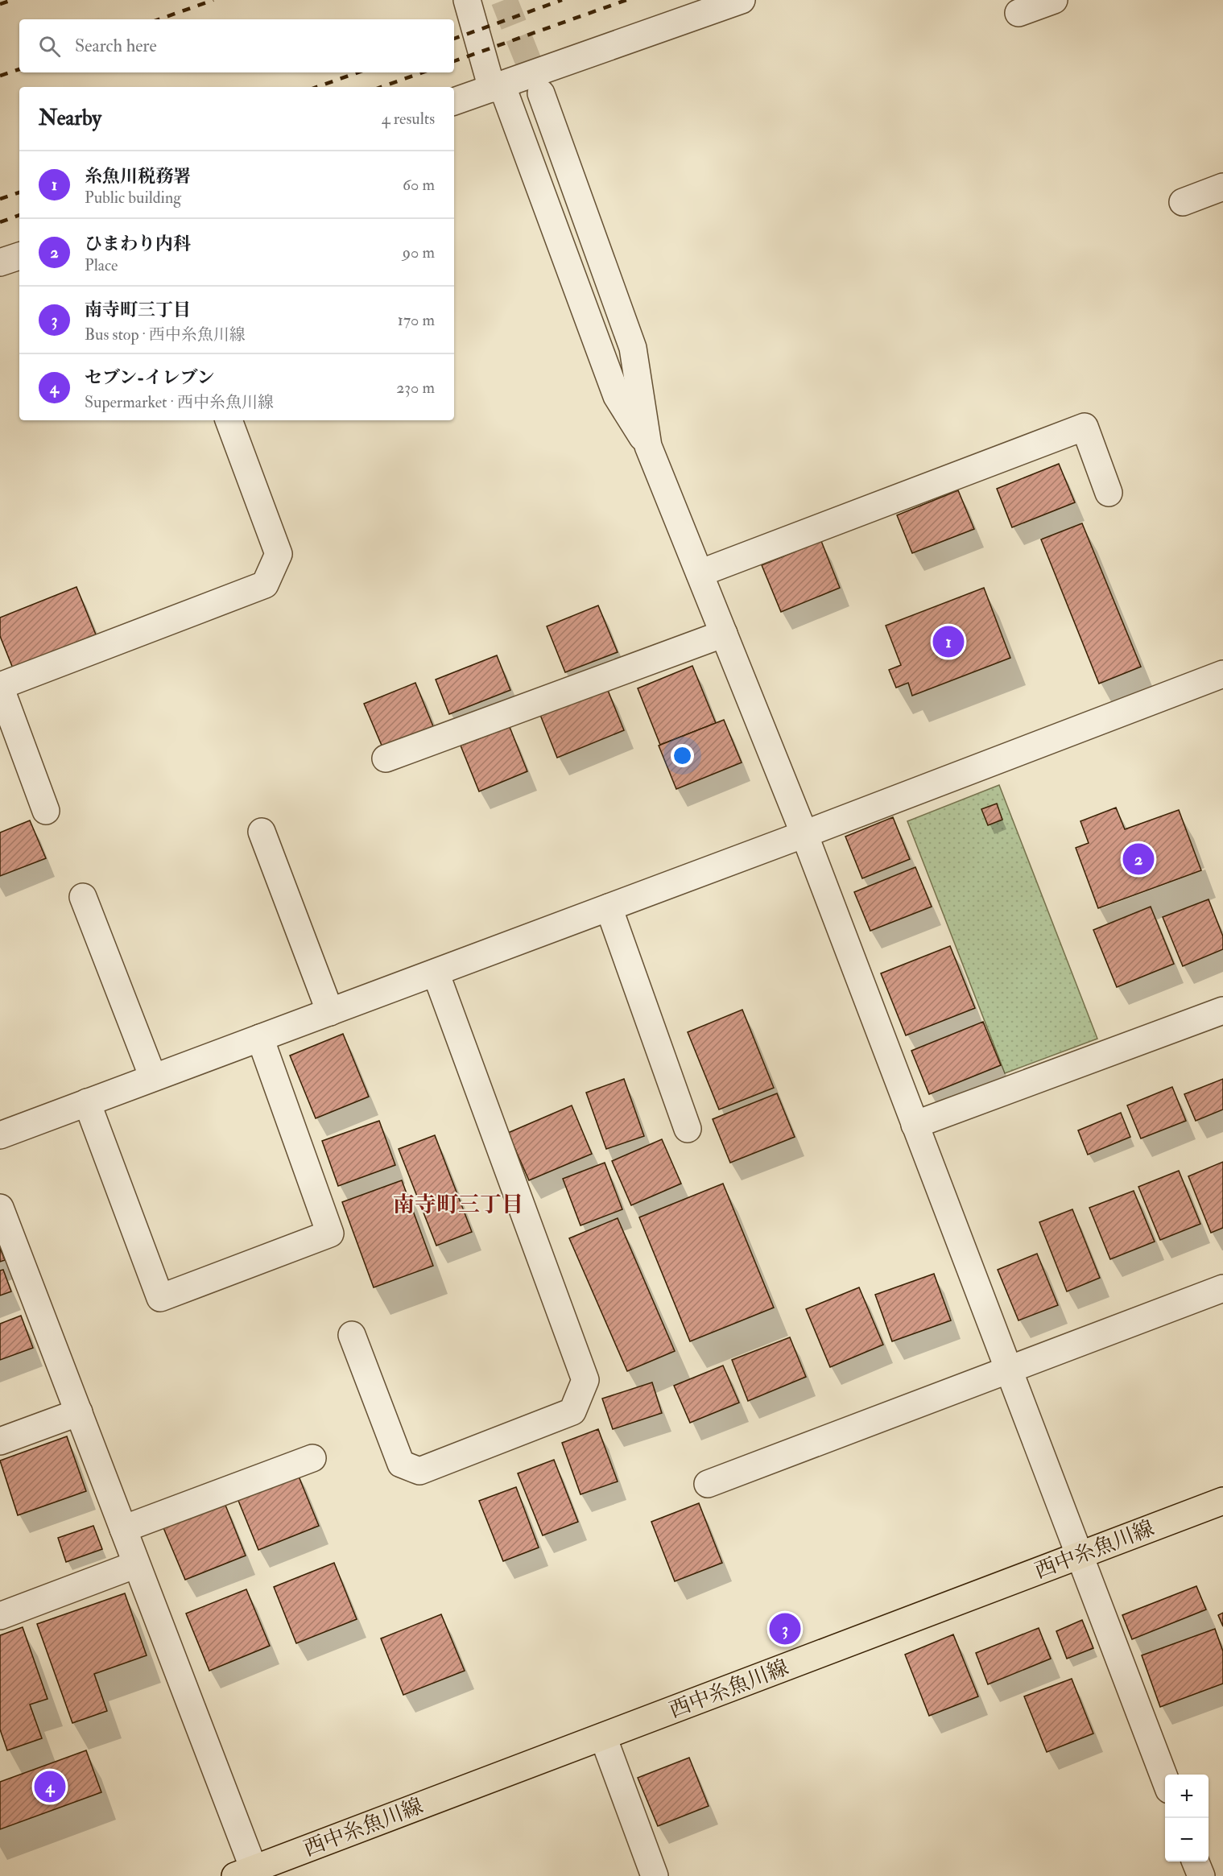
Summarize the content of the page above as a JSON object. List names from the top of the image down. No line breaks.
{"streets":{"main road":["西中糸魚川線"]},"districts":["南寺町三丁目"],"page":{"search":"Search here","heading":["Nearby","4 results"],"list":[{"mark":"1","name":"糸魚川税務署","note":"Public building","value":"60 m"},{"mark":"2","name":"ひまわり内科","note":"Place","value":"90 m"},{"mark":"3","name":"南寺町三丁目","note":"Bus stop · 西中糸魚川線","value":"170 m"},{"mark":"4","name":"セブン-イレブン","note":"Supermarket · 西中糸魚川線","value":"230 m"}],"pins":["1","2","3","4"],"map_buttons":["+","−"]}}
